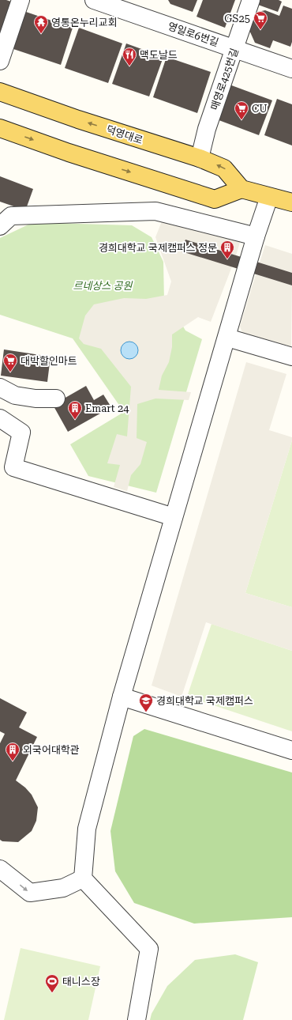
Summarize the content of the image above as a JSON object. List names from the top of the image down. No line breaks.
{"streets":{"main road":["덕영대로"],"street":["영일로6번길","매영로425번길"]},"crossings":[["영일로6번길","매영로425번길"],["매영로425번길","덕영대로"]],"parks":["르네상스 공원"],"places":{"supermarket":["GS25","CU","대박할인마트"],"temple":["영통온누리교회"],"restaurant":["맥도날드"],"building":["경희대학교 국제캠퍼스 정문","Emart 24","외국어대학관"],"school or university":["경희대학교 국제캠퍼스"],"sports":["태니스장"]}}
